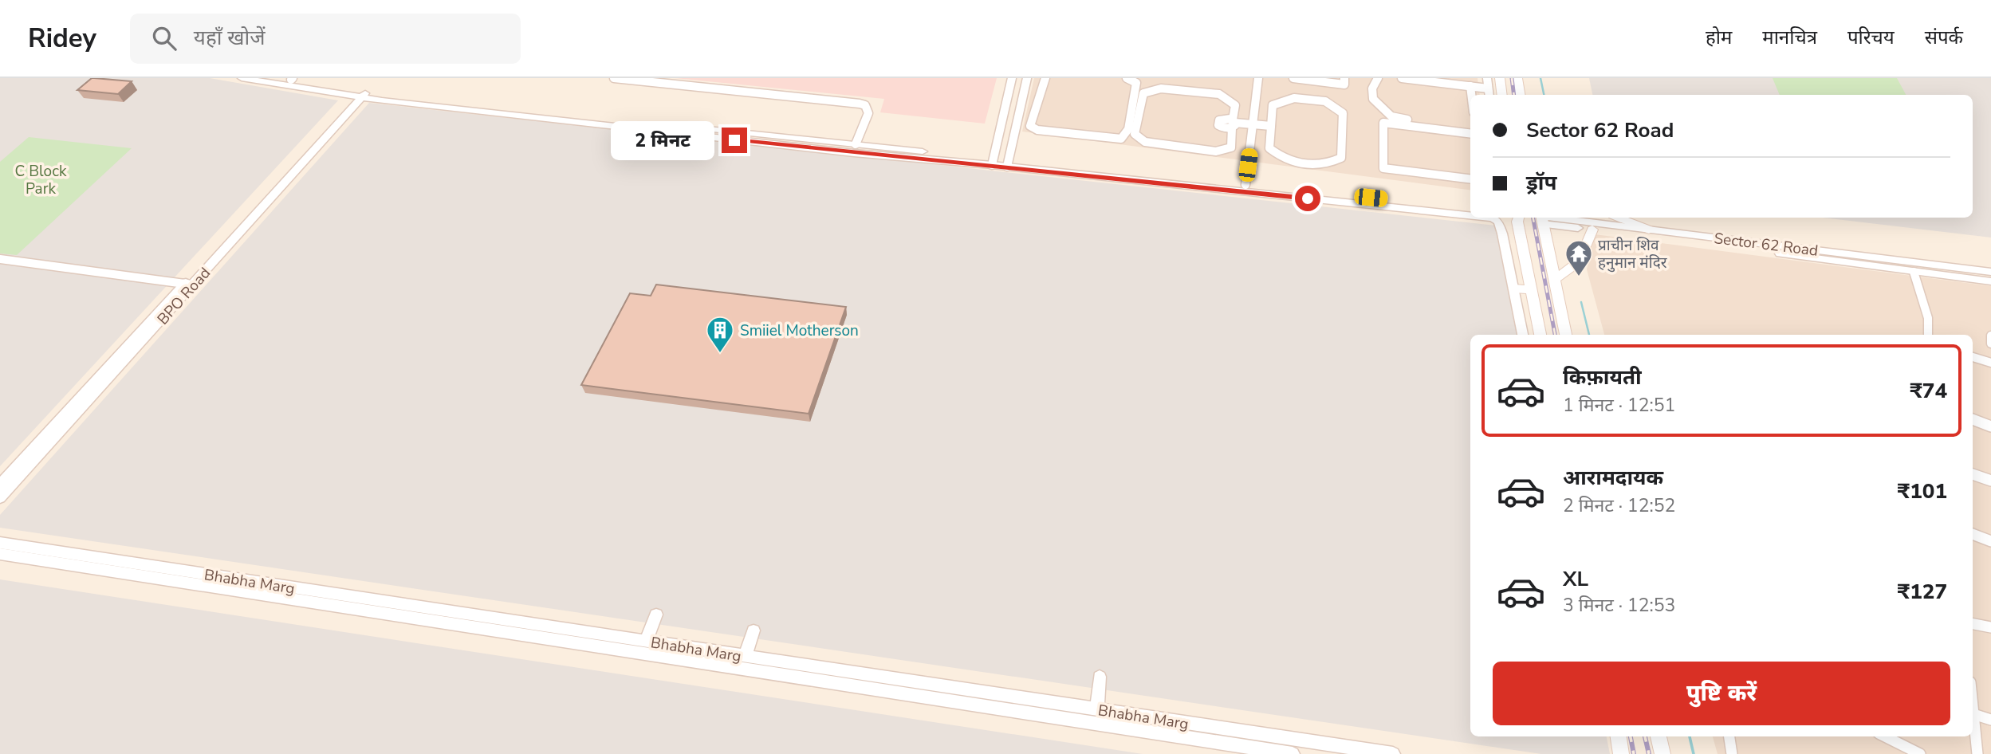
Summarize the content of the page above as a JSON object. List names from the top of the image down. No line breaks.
{"streets":{"street":["Sector 62 Road","BPO Road","Bhabha Marg"]},"parks":["C Block Park"],"places":{"temple":["प्राचीन शिव हनुमान मंदिर"],"building":["Smiiel Motherson"]},"page":{"header":"Ridey","search":"यहाँ खोजें","nav":["होम","मानचित्र","परिचय","संपर्क"],"banner":["Sector 62 Road","ड्रॉप"],"bubble":"2 मिनट","list":[{"name":"किफ़ायती","note":"1 मिनट · 12:51","value":"₹74"},{"name":"आरामदायक","note":"2 मिनट · 12:52","value":"₹101"},{"name":"XL","note":"3 मिनट · 12:53","value":"₹127"}],"buttons":"पुष्टि करें"}}
